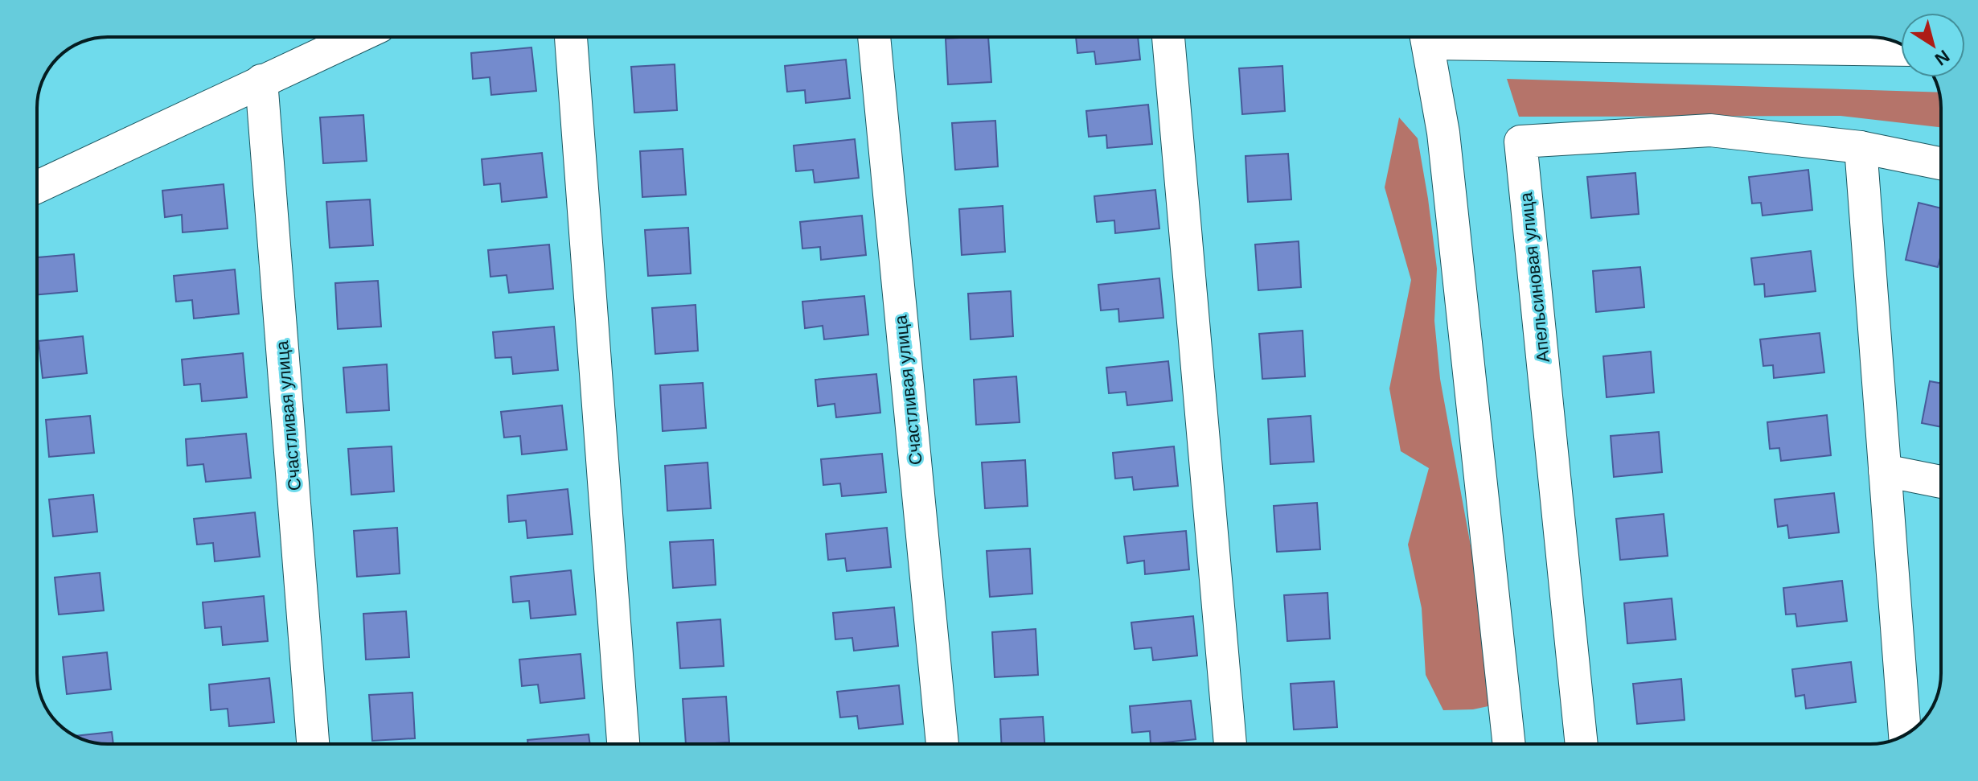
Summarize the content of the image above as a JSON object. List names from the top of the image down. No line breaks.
{"streets":{"street":["Апельсиновая улица","Счастливая улица"]},"north":"bottom right"}
